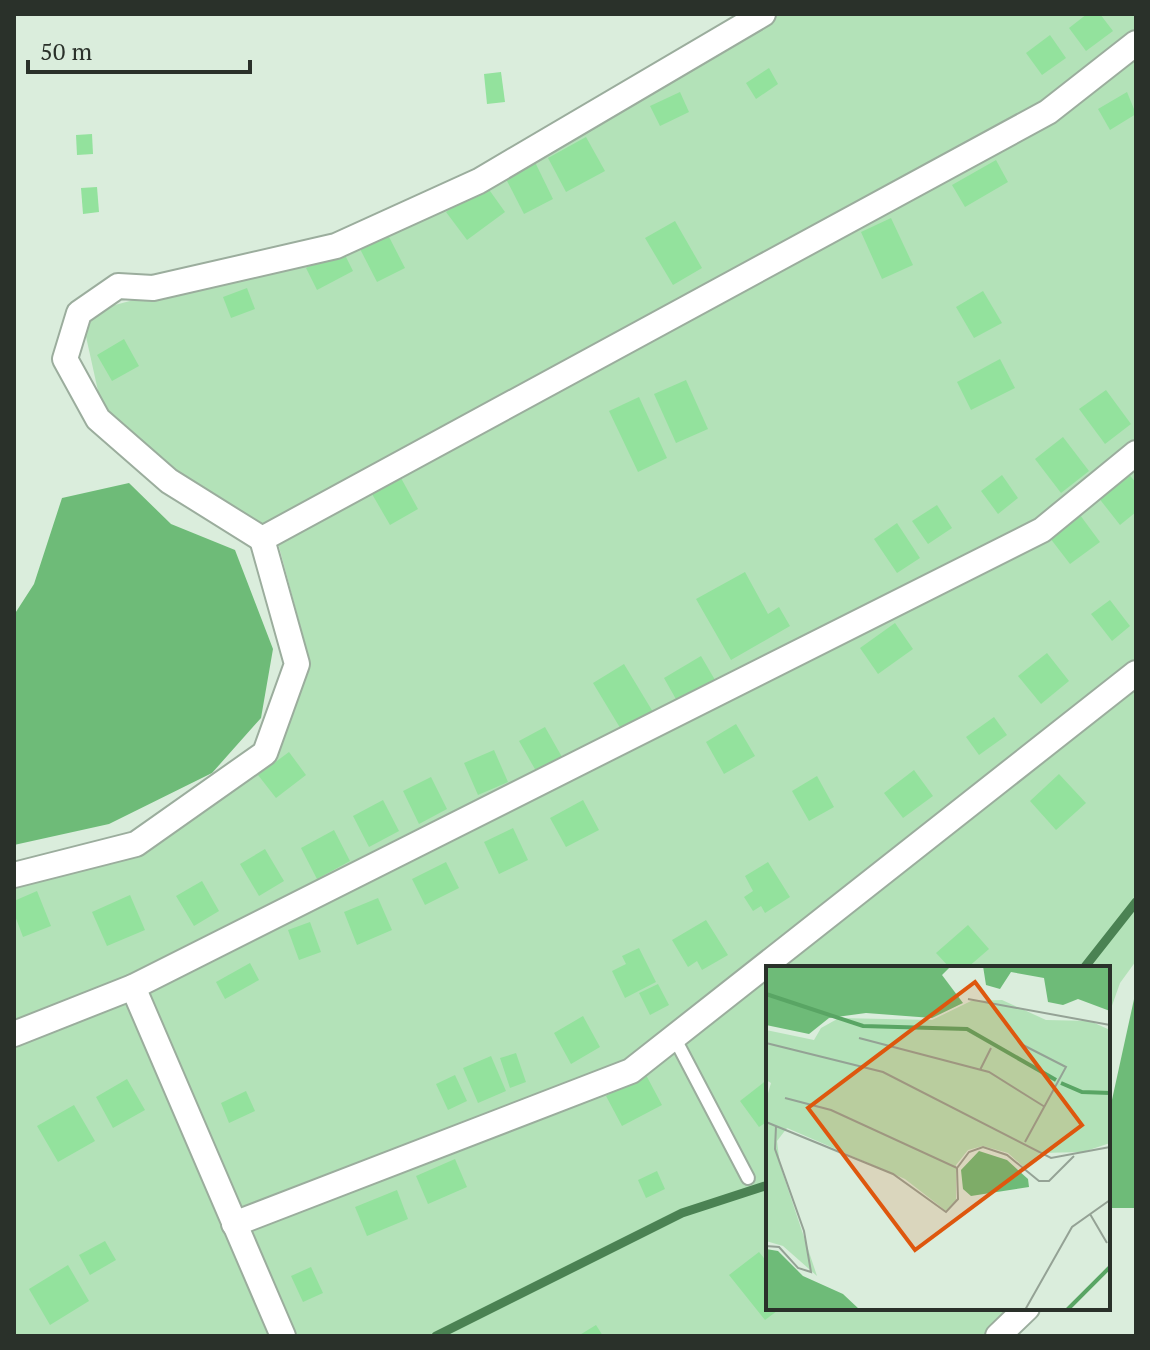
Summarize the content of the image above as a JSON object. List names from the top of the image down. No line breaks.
{"scale_bar":"50 m"}
